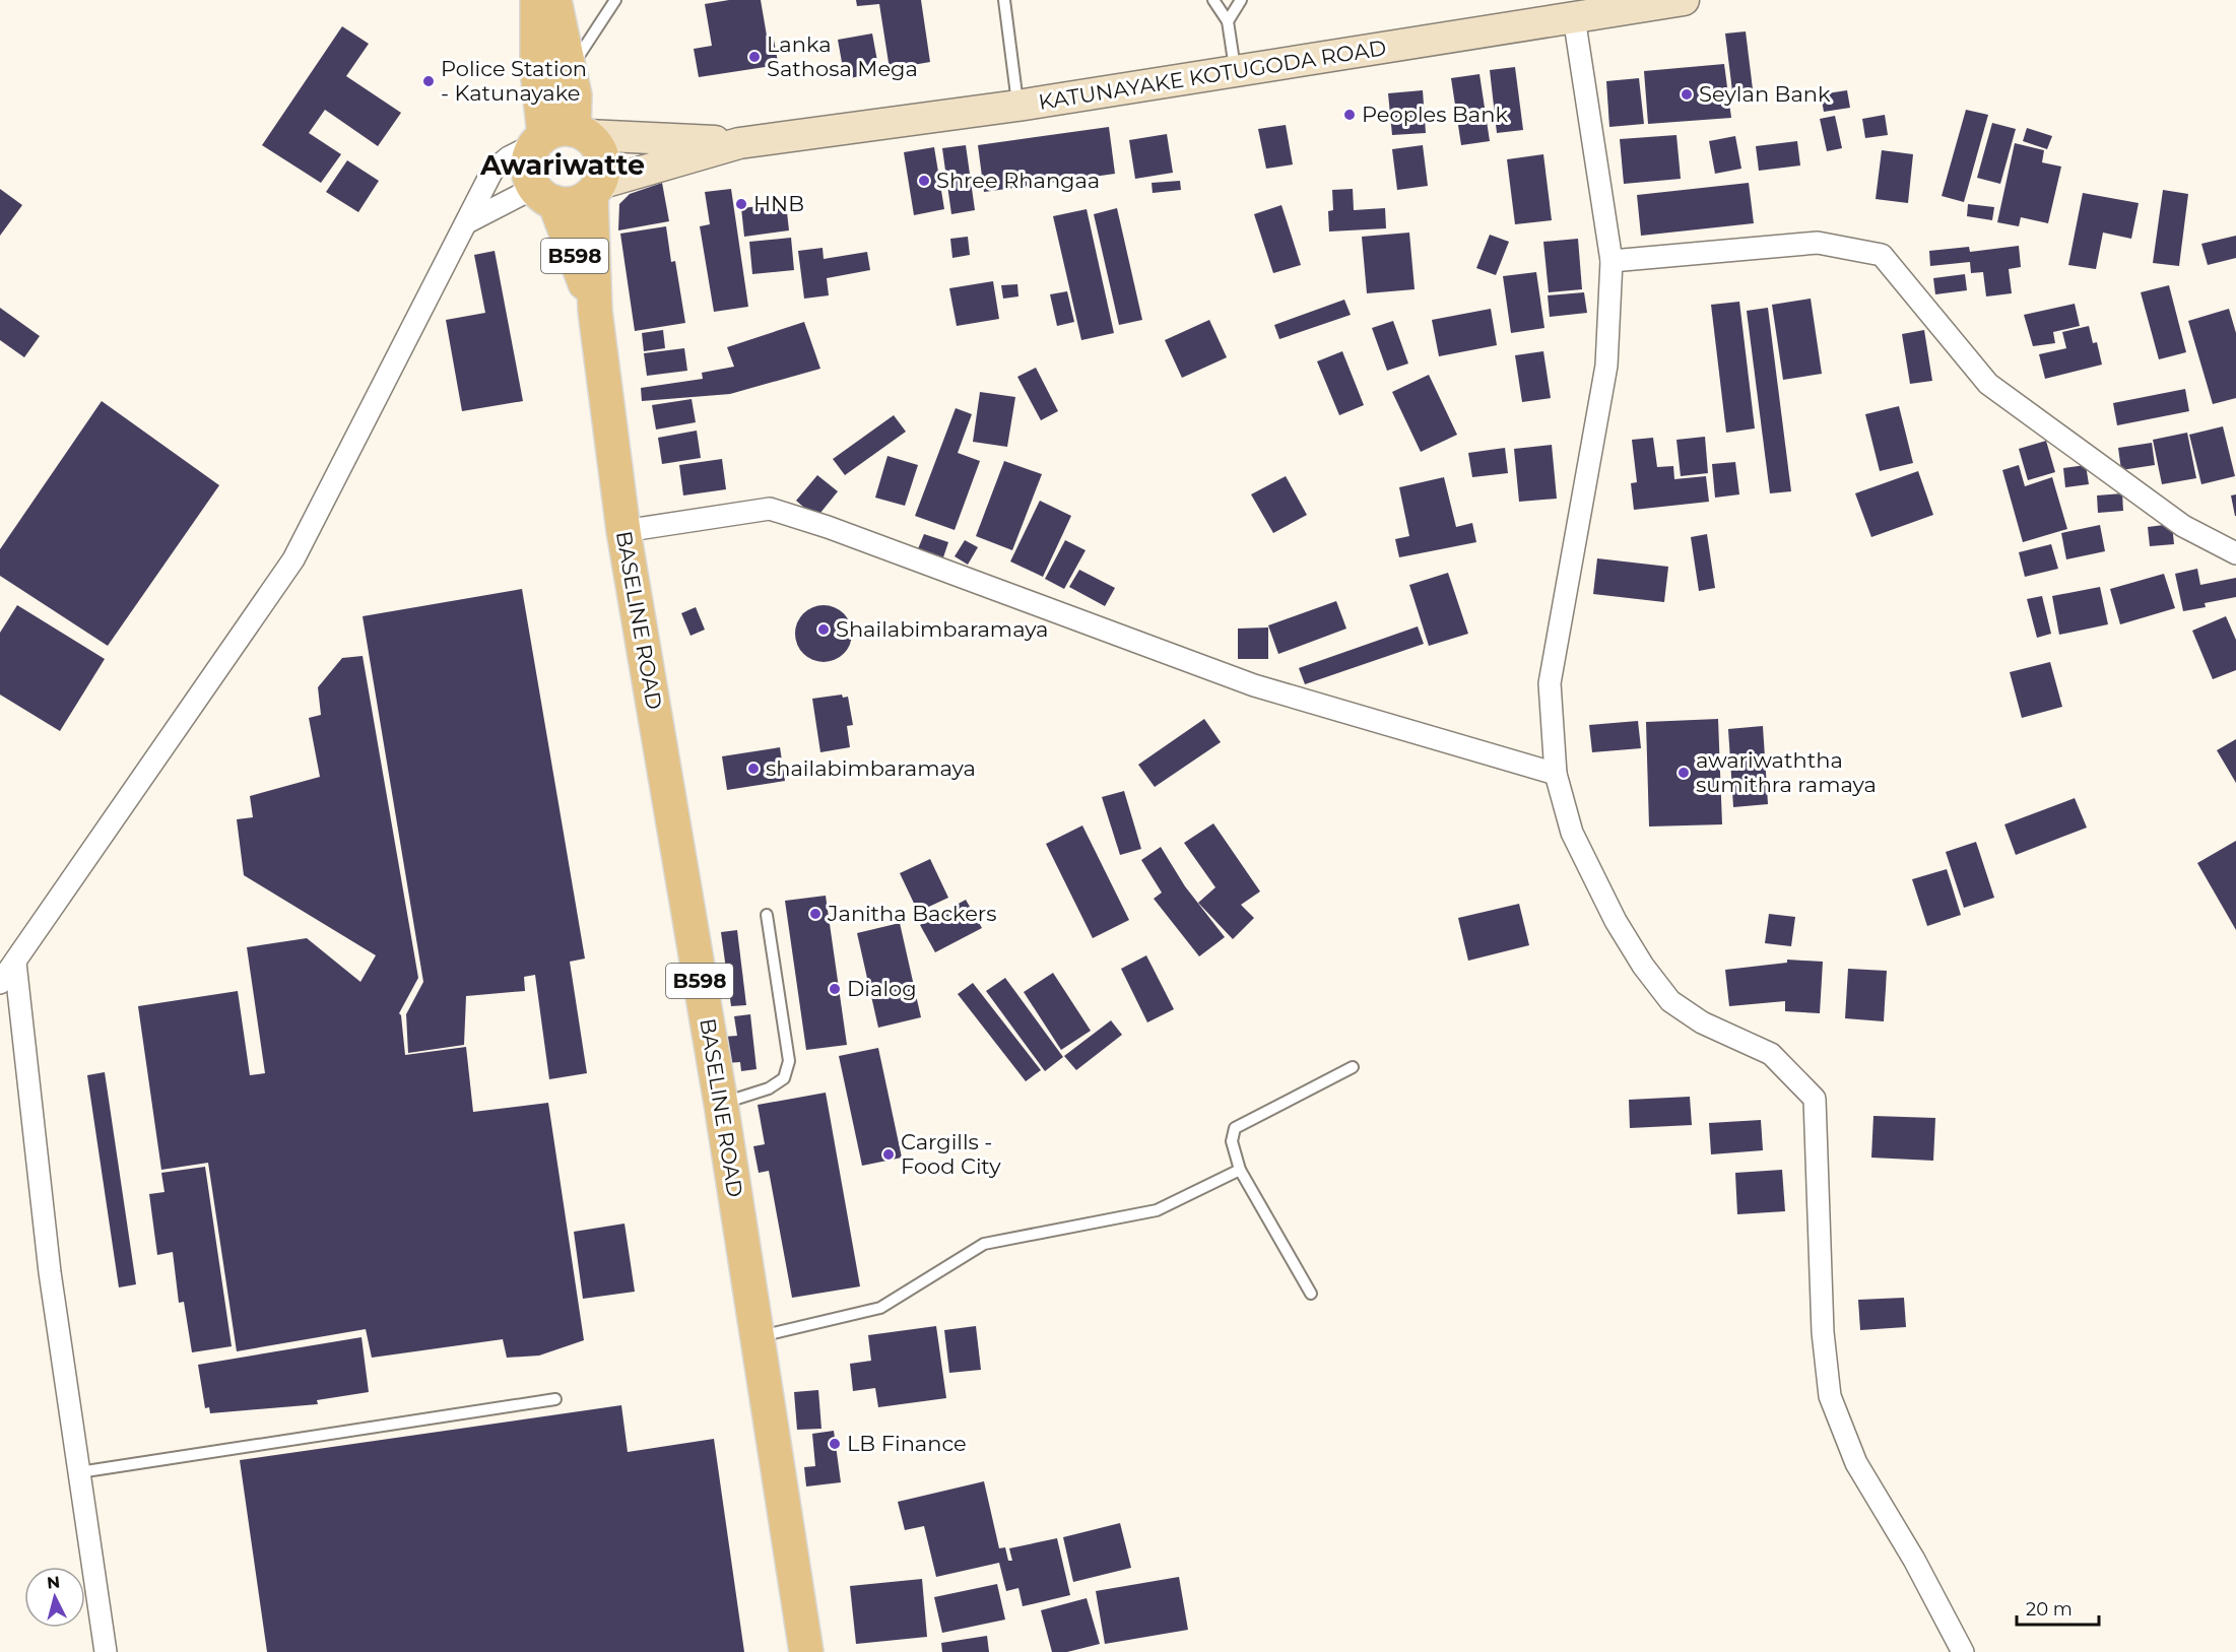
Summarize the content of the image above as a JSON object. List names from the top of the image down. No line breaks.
{"streets":{"main road":["KATUNAYAKE KOTUGODA ROAD","B598","BASELINE ROAD"]},"crossings":[["KATUNAYAKE KOTUGODA ROAD","BASELINE ROAD"]],"districts":["Awariwatte"],"places":["Lanka Sathosa Mega","Police Station - Katunayake","Seylan Bank","Peoples Bank","Shree Rhangaa","HNB","Shailabimbaramaya","shailabimbaramaya","awariwaththa sumithra ramaya","Janitha Backers","Dialog","Cargills - Food City","LB Finance"],"scale_bar":"20 m","north":"top"}
